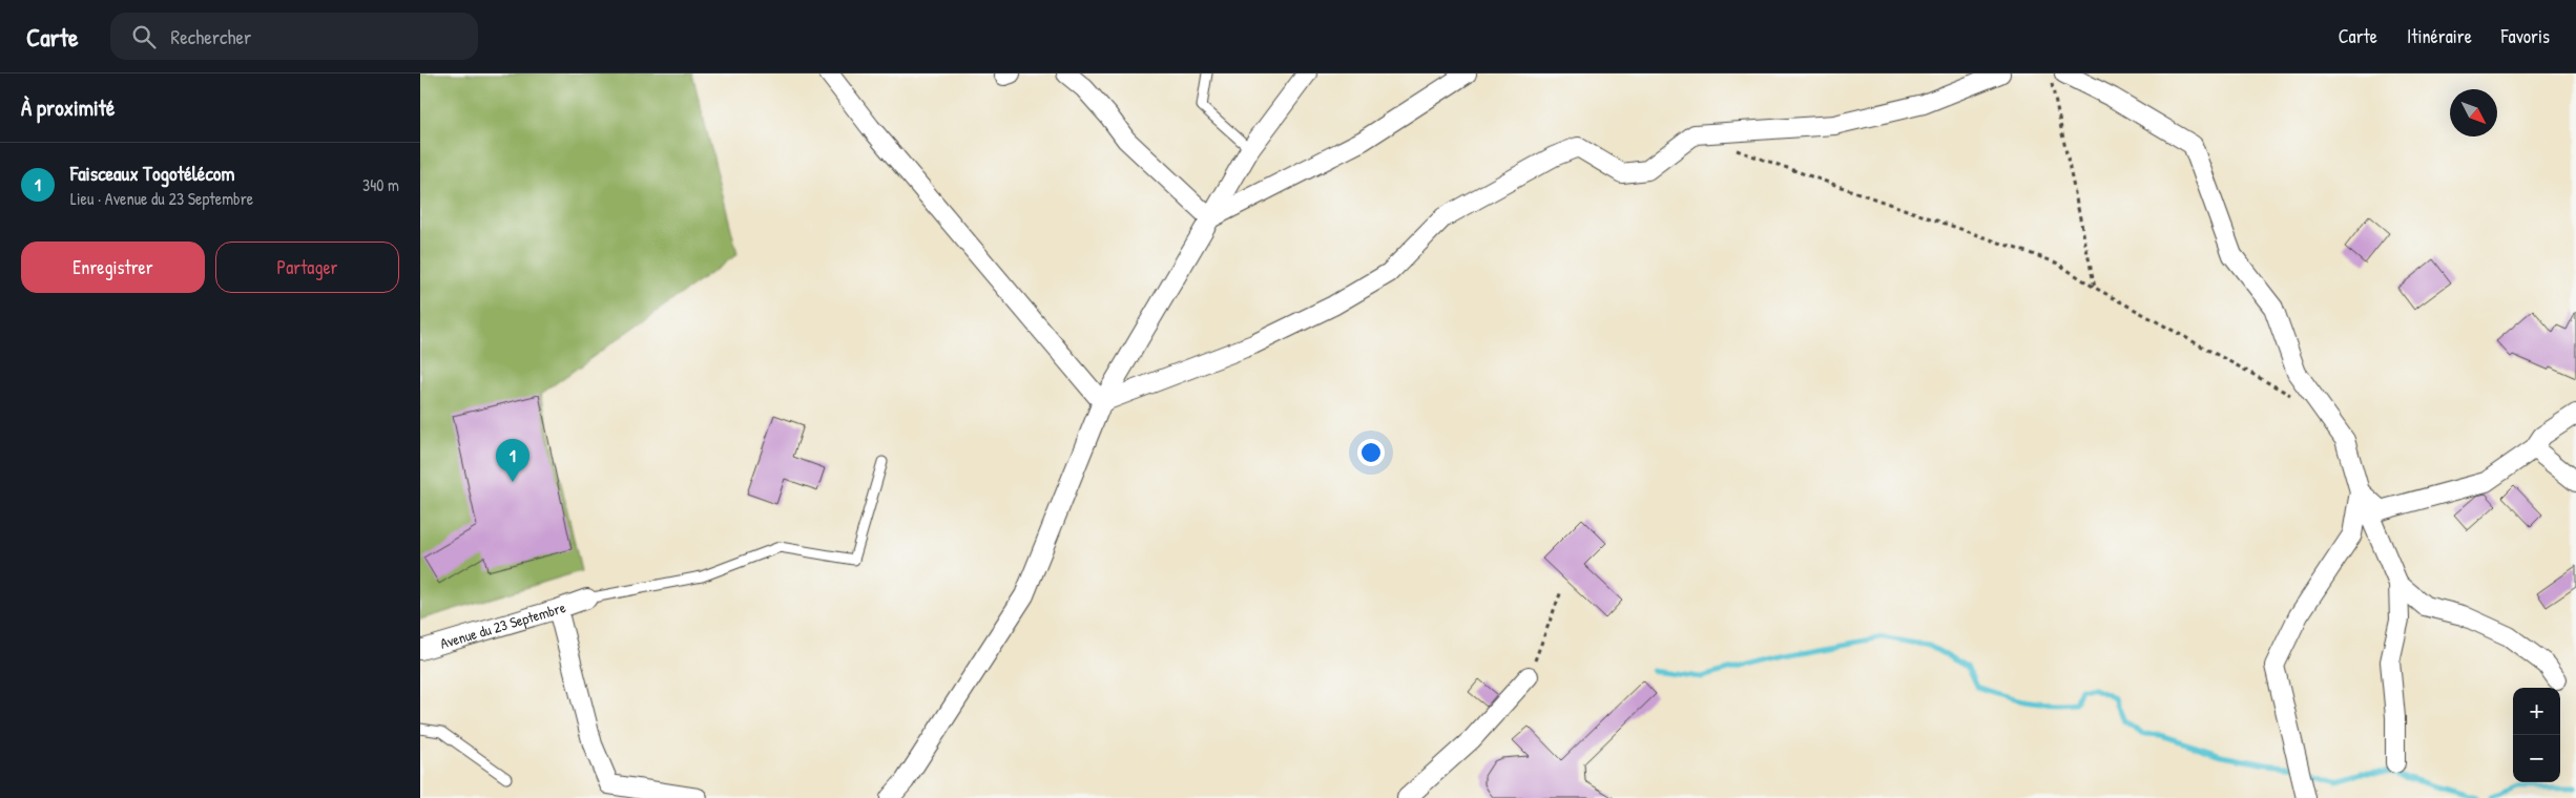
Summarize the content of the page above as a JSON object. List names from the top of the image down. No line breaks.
{"streets":{"street":["Avenue du 23 Septembre"]},"north":"bottom right","page":{"header":"Carte","search":"Rechercher","nav":["Carte","Itinéraire","Favoris"],"heading":"À proximité","list":[{"mark":"1","name":"Faisceaux Togotélécom","note":"Lieu · Avenue du 23 Septembre","value":"340 m"}],"buttons":["Enregistrer","Partager"],"pins":"1","map_buttons":["+","−"]}}
